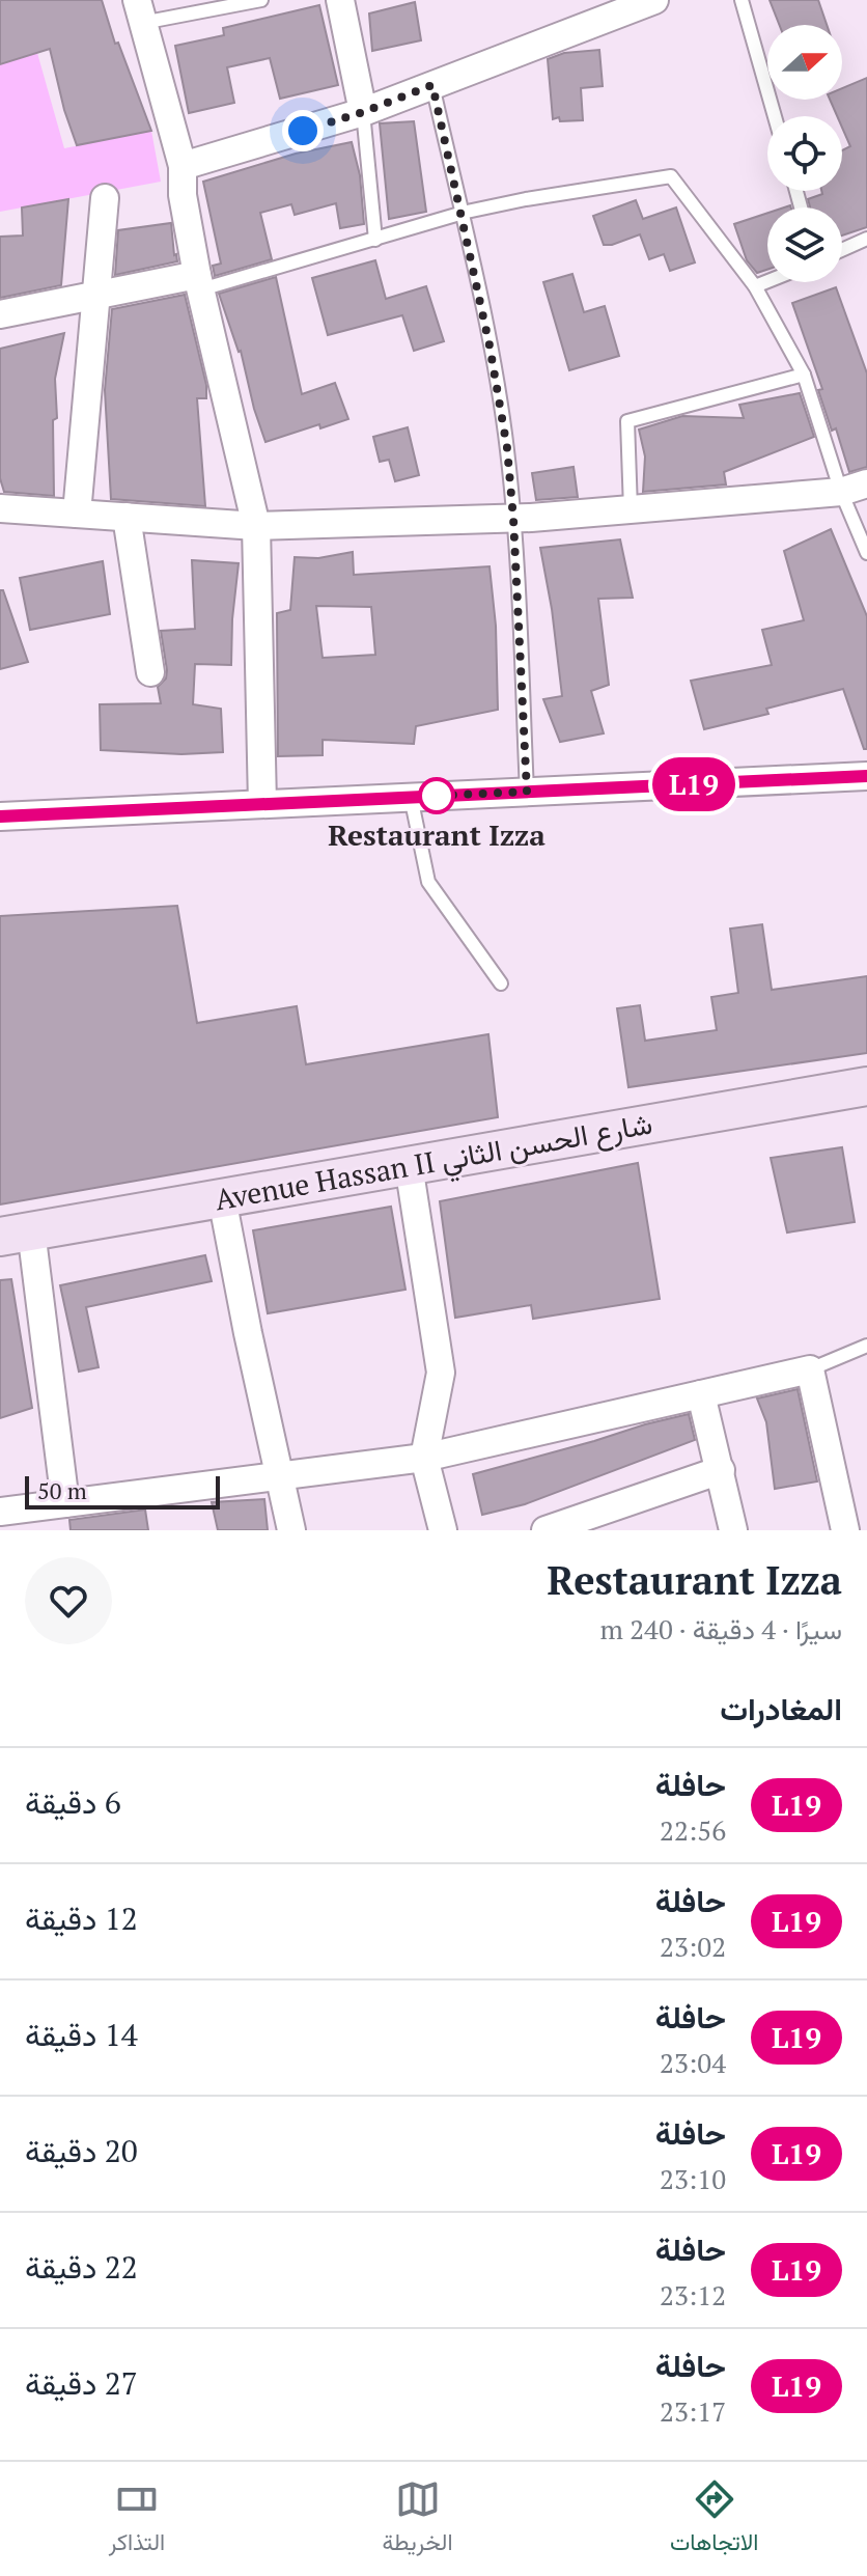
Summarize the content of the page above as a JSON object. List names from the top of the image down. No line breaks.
{"streets":{"street":["Avenue Hassan II شارع الحسن الثاني"]},"places":["Restaurant Izza"],"lines":["bus line L19"],"scale_bar":"50 m","north":"right","page":{"on_map":"L19","scale":"50 m","heading":[["Restaurant Izza","سيرًا · 4 دقيقة · 240 m"],"المغادرات"],"list":[{"mark":"L19","name":"حافلة","note":"22:56","value":"6 دقيقة"},{"mark":"L19","name":"حافلة","note":"23:02","value":"12 دقيقة"},{"mark":"L19","name":"حافلة","note":"23:04","value":"14 دقيقة"},{"mark":"L19","name":"حافلة","note":"23:10","value":"20 دقيقة"},{"mark":"L19","name":"حافلة","note":"23:12","value":"22 دقيقة"},{"mark":"L19","name":"حافلة","note":"23:17","value":"27 دقيقة"}],"tabs":["الاتجاهات","الخريطة","التذاكر"]}}
